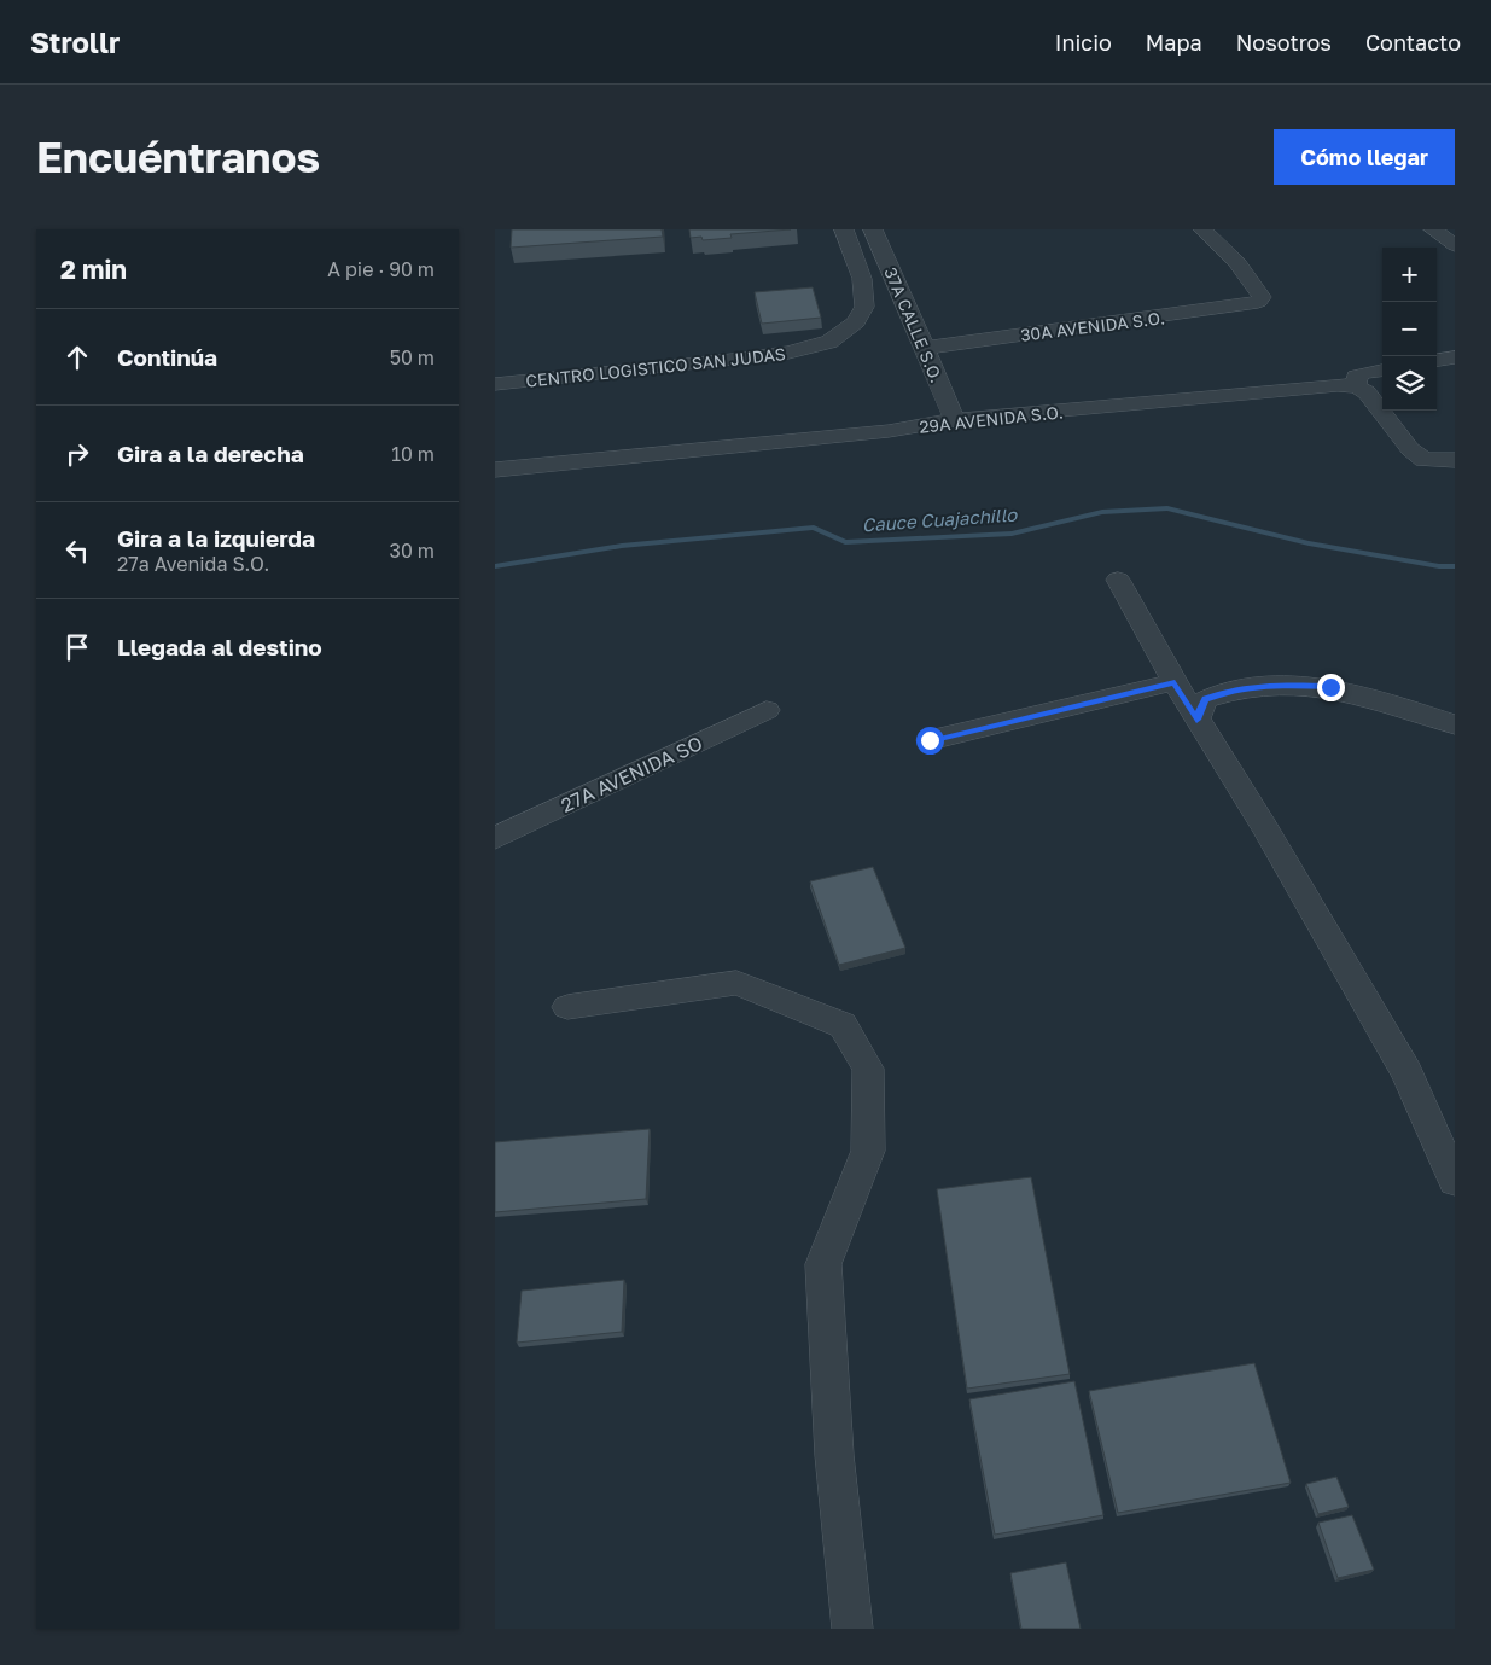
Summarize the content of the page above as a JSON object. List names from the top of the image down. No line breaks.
{"streets":{"street":["37A CALLE S.O.","30A AVENIDA S.O.","CENTRO LOGISTICO SAN JUDAS","29A AVENIDA S.O.","27A AVENIDA SO"]},"crossings":[["37A CALLE S.O.","30A AVENIDA S.O."],["37A CALLE S.O.","29A AVENIDA S.O."]],"water":["Cauce Cuajachillo"],"page":{"header":"Strollr","nav":["Inicio","Mapa","Nosotros","Contacto"],"buttons":"Cómo llegar","title":"Encuéntranos","heading":["2 min","A pie · 90 m"],"map_buttons":["+","−"],"list":[["Continúa","50 m"],["Gira a la derecha","10 m"],["Gira a la izquierda","27a Avenida S.O.","30 m"],"Llegada al destino"]}}
